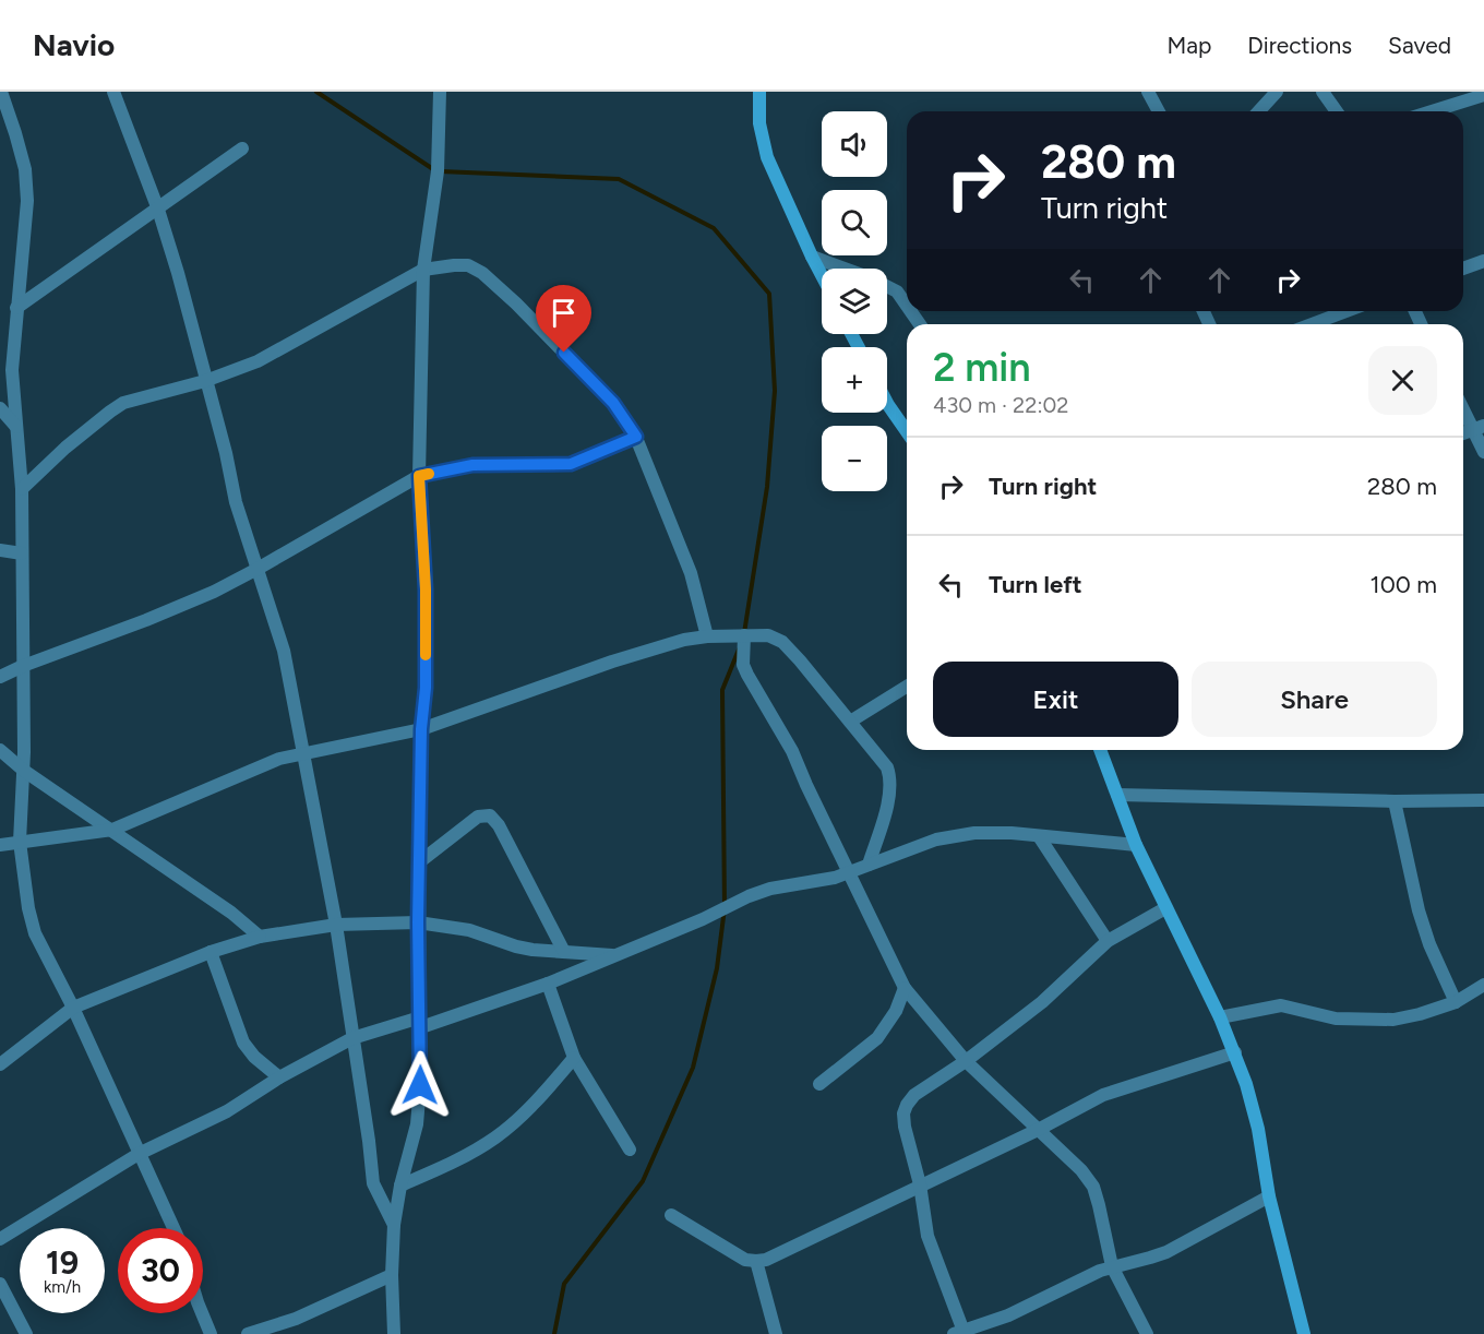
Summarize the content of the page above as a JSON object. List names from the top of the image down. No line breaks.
{"page":{"header":"Navio","nav":["Map","Directions","Saved"],"map_buttons":["+","−"],"turn":["280 m","Turn right"],"heading":["2 min","430 m · 22:02"],"list":[{"name":"Turn right","value":"280 m"},{"name":"Turn left","value":"100 m"}],"buttons":["Exit","Share"],"speed":"19 km/h","limit":"30"}}
